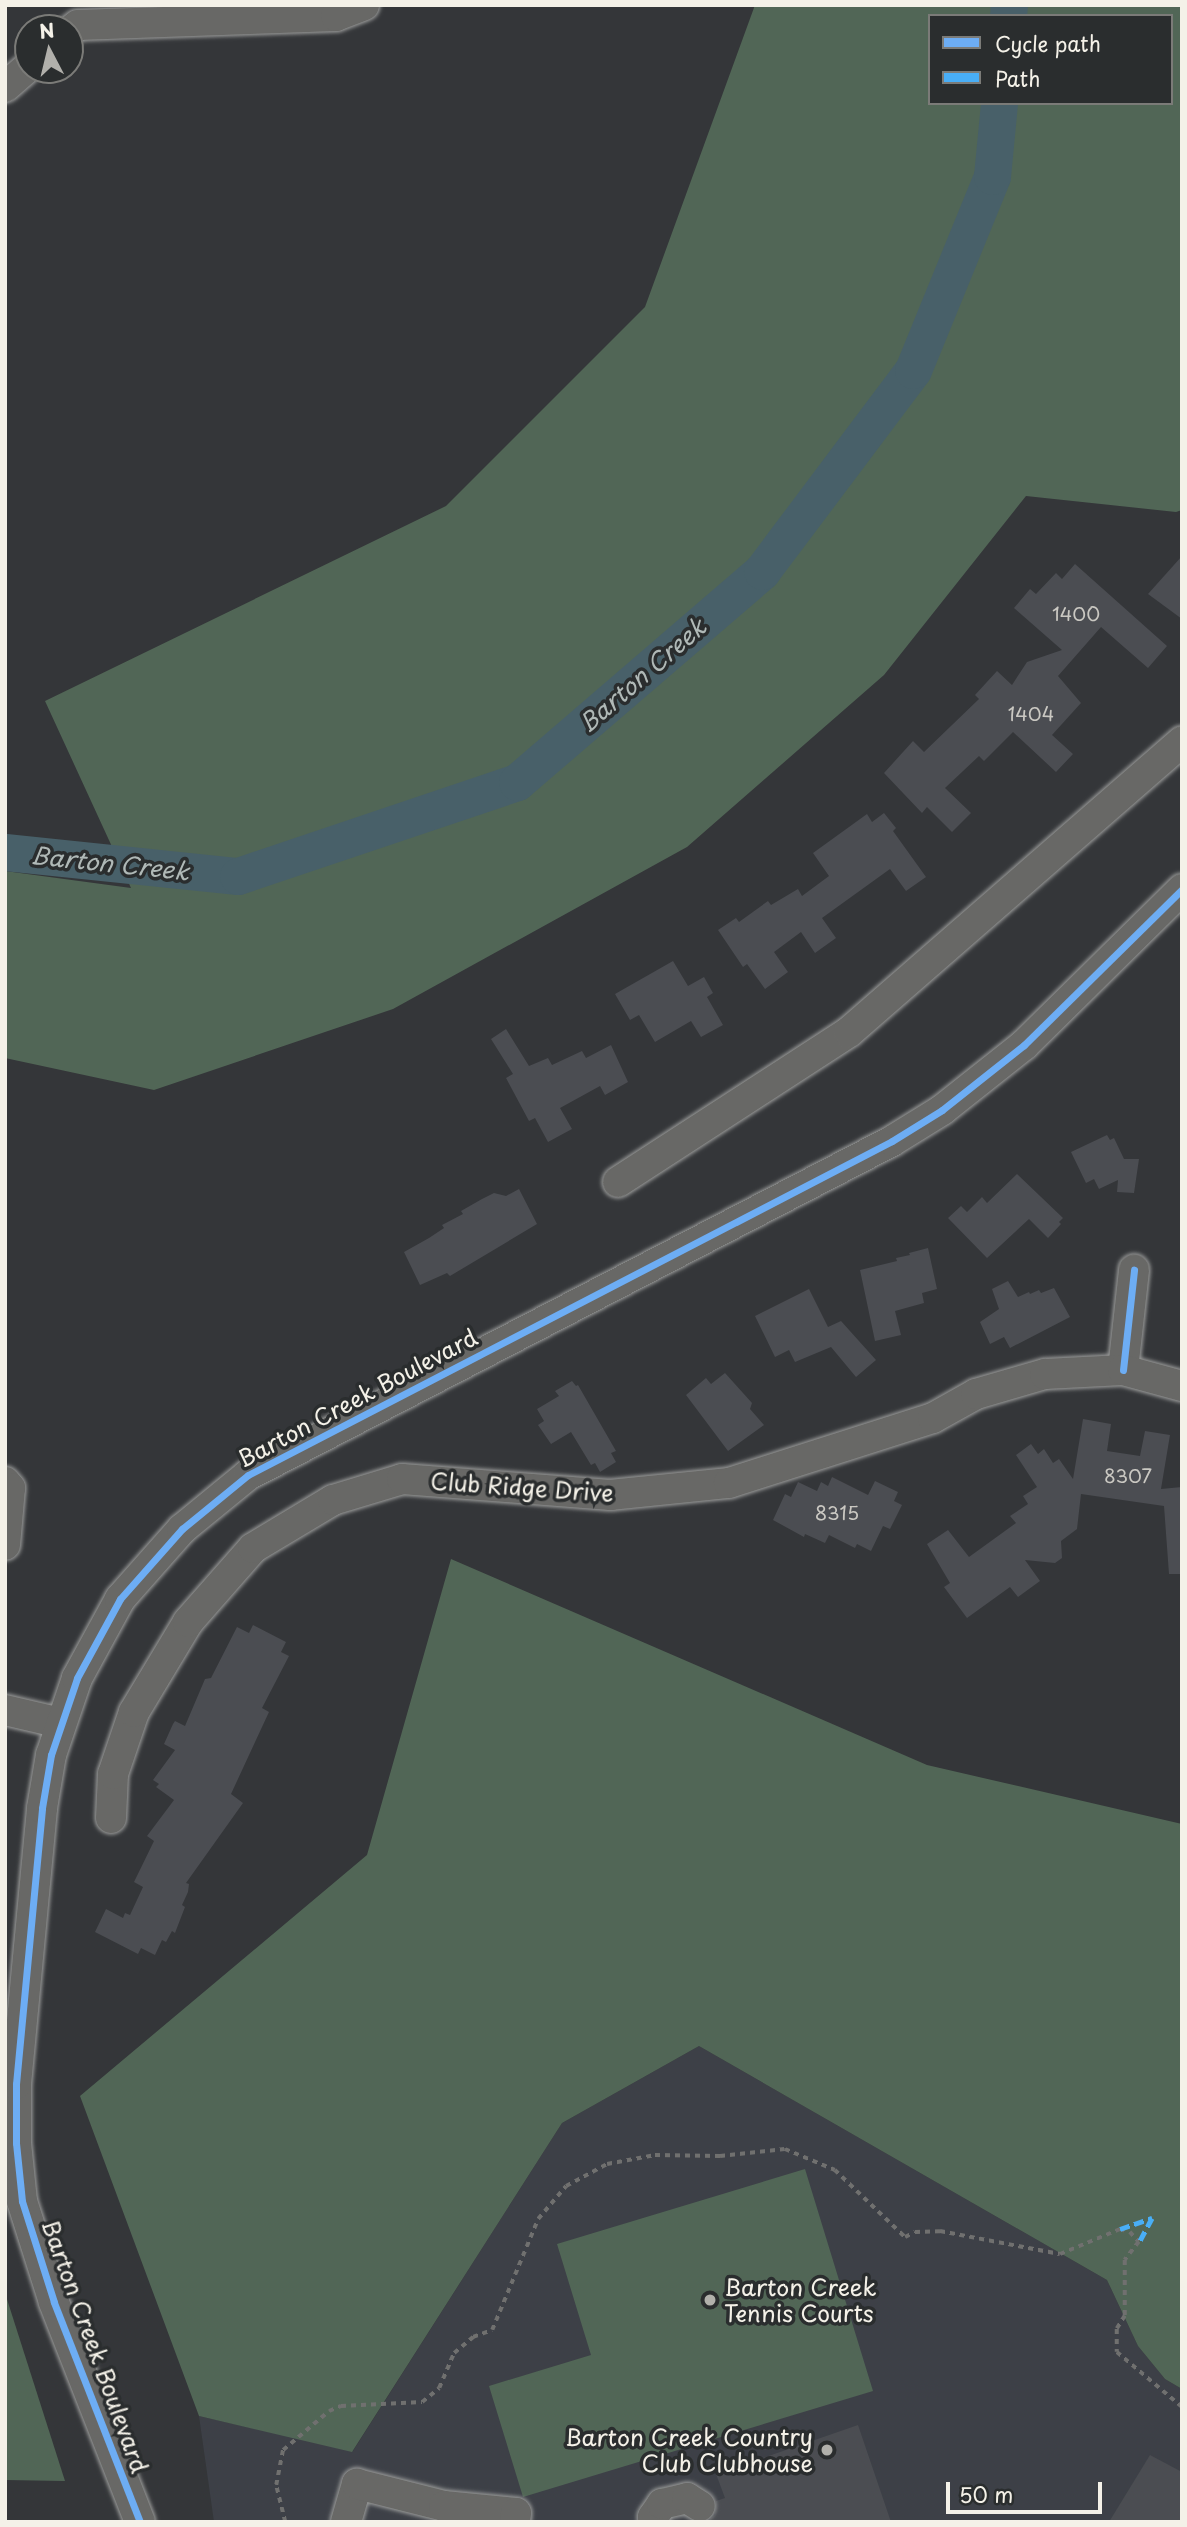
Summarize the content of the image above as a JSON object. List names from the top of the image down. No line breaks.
{"streets":{"street":["Barton Creek Boulevard","Club Ridge Drive"]},"water":["Barton Creek"],"places":["Barton Creek Tennis Courts","Barton Creek Country Club Clubhouse"],"house_numbers":["1400","1404","8307","8315"],"legend":["Cycle path","Path"],"scale_bar":"50 m","north":"top"}
